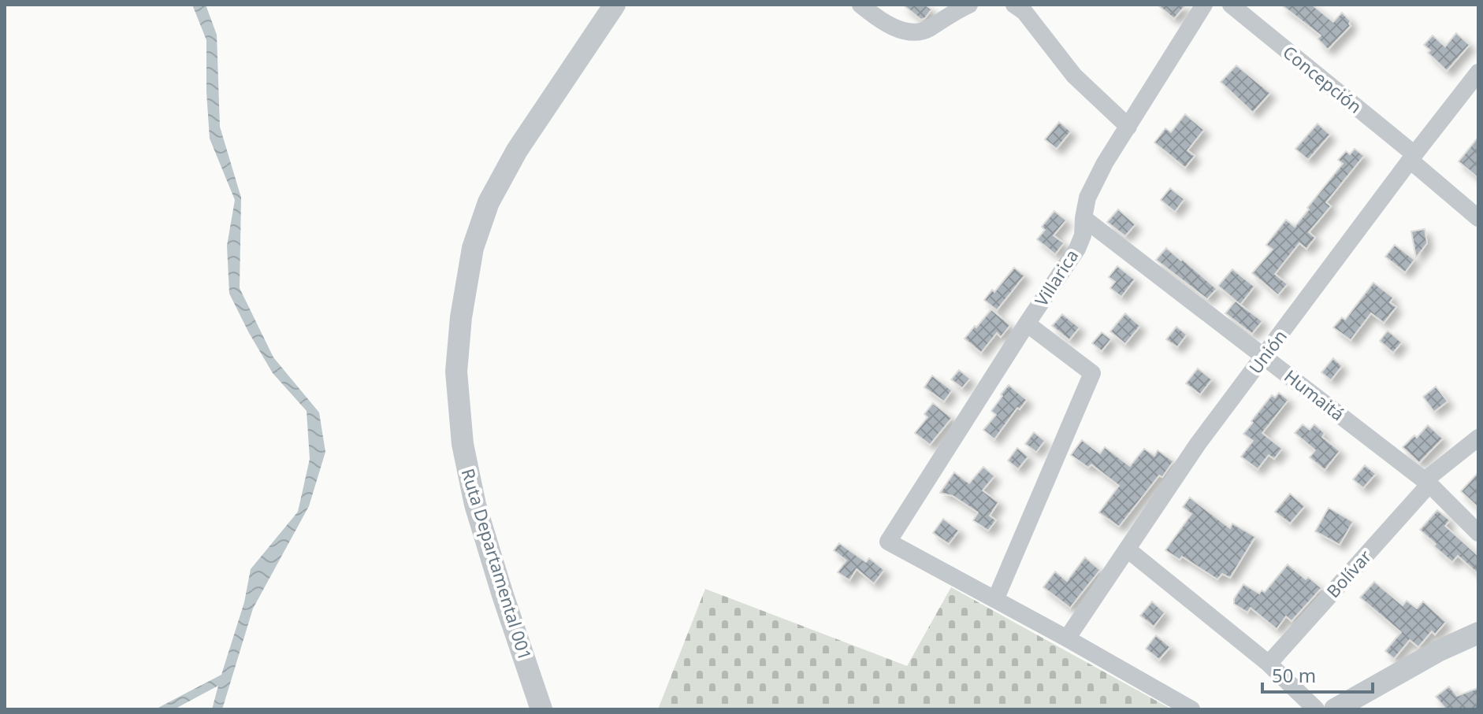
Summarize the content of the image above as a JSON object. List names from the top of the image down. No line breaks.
{"streets":{"street":["Concepción","Villarica","Unión","Humaitá","Ruta Departamental 001","Bolívar"]},"crossings":[["Concepción","Unión"],["Villarica","Humaitá"],["Unión","Humaitá"],["Humaitá","Bolívar"]],"scale_bar":"50 m"}
